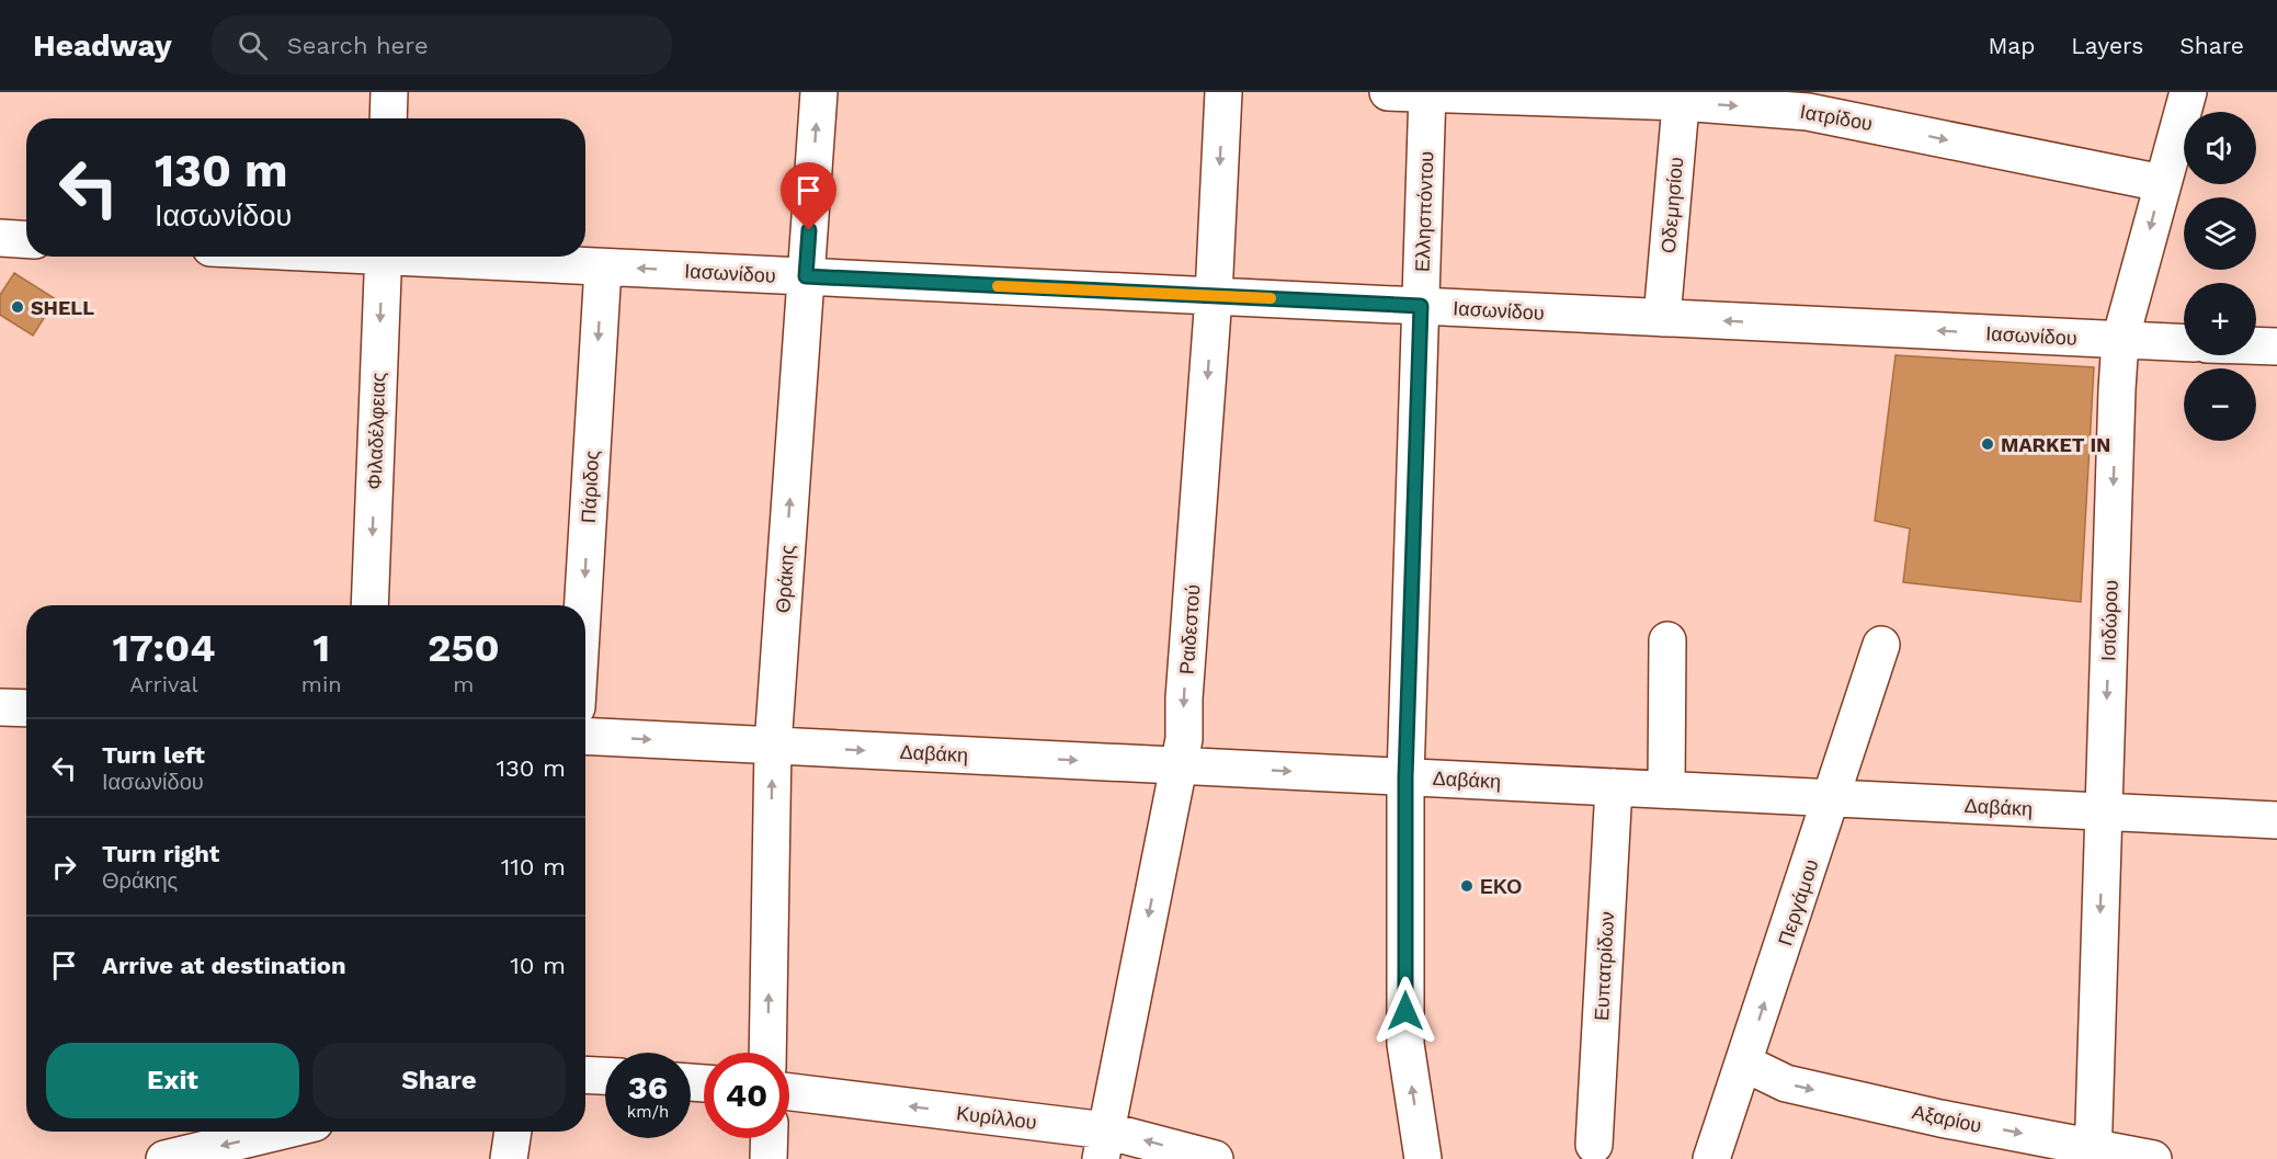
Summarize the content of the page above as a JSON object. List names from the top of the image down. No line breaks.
{"streets":{"street":["Ιατρίδου","Οδεμησίου","Ελλησπόντου","Ιασωνίδου","Φιλαδέλφειας","Πάριδος","Θράκης","Ισιδώρου","Ραιδεστού","Δαβάκη","Περγάμου","Ευπατρίδων","Κυρίλλου","Αξαρίου"]},"crossings":[["Ιατρίδου","Οδεμησίου"],["Ιατρίδου","Ελλησπόντου"],["Ιατρίδου","Ισιδώρου"],["Οδεμησίου","Ιασωνίδου"],["Ελλησπόντου","Ιασωνίδου"],["Ελλησπόντου","Δαβάκη"],["Ιασωνίδου","Πάριδος"],["Ιασωνίδου","Θράκης"],["Ιασωνίδου","Ισιδώρου"],["Ιασωνίδου","Ραιδεστού"],["Θράκης","Δαβάκη"],["Ισιδώρου","Δαβάκη"],["Ισιδώρου","Αξαρίου"],["Ραιδεστού","Δαβάκη"],["Ραιδεστού","Κυρίλλου"],["Δαβάκη","Περγάμου"],["Δαβάκη","Ευπατρίδων"],["Περγάμου","Αξαρίου"]],"one_way":["Ιατρίδου","Ελλησπόντου","Ιασωνίδου","Φιλαδέλφειας","Πάριδος","Θράκης","Ισιδώρου","Ραιδεστού","Δαβάκη","Περγάμου","Κυρίλλου","Αξαρίου"],"places":["SHELL","MARKET IN","ΕΚΟ"],"page":{"header":"Headway","search":"Search here","nav":["Map","Layers","Share"],"map_buttons":["+","−"],"turn":["130 m","Ιασωνίδου"],"eta":["17:04","Arrival","1","min","250","m"],"list":[{"name":"Turn left","note":"Ιασωνίδου","value":"130 m"},{"name":"Turn right","note":"Θράκης","value":"110 m"},{"name":"Arrive at destination","value":"10 m"}],"buttons":["Exit","Share"],"speed":"36 km/h","limit":"40"}}
